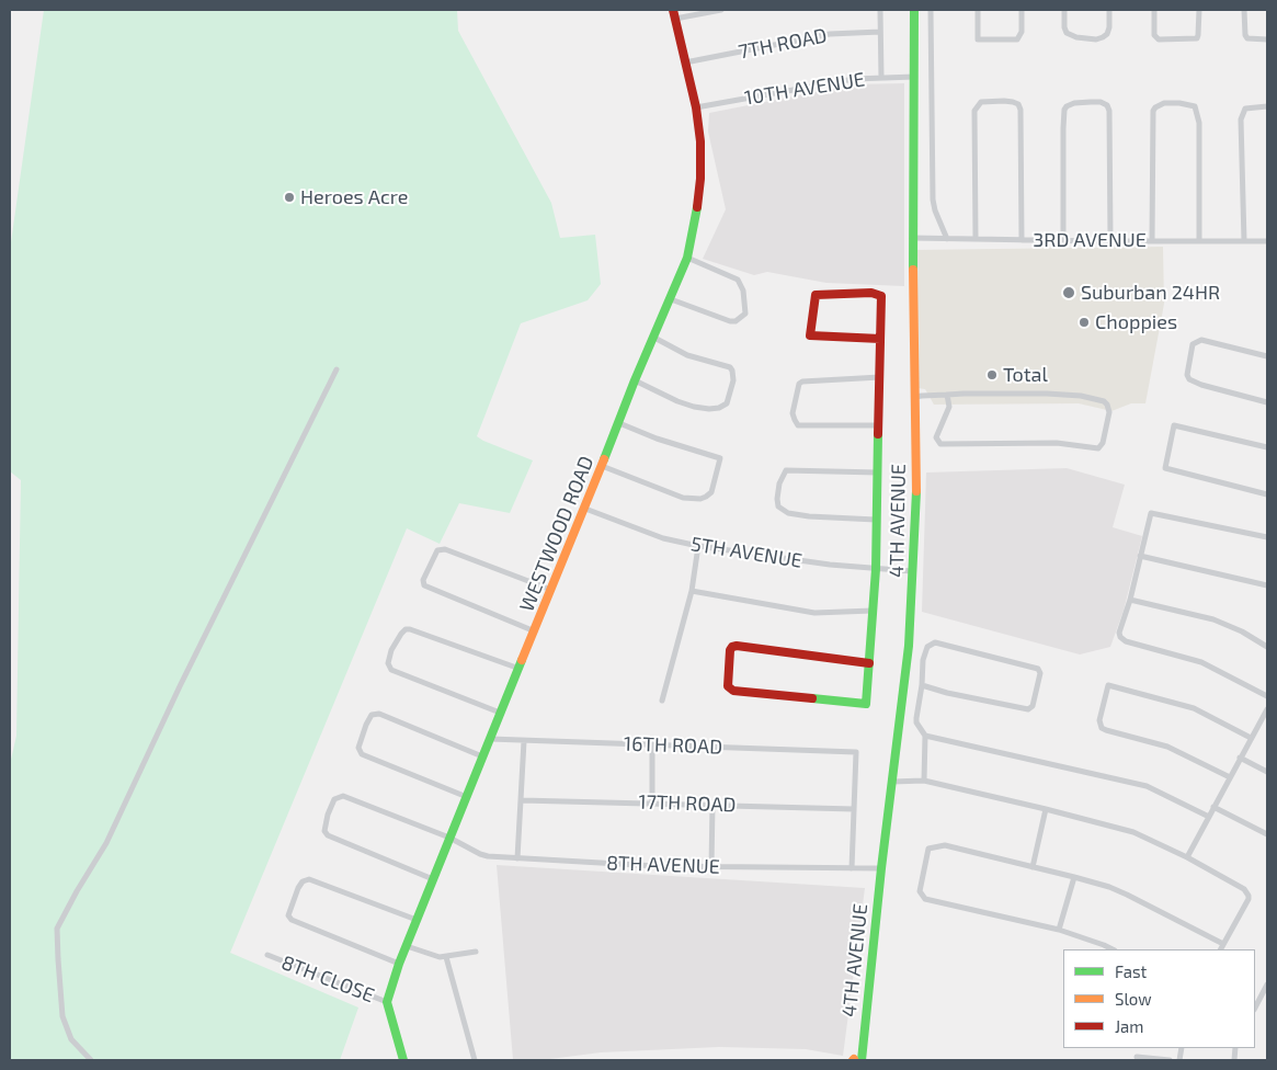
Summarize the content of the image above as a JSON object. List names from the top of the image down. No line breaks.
{"streets":{"street":["7TH ROAD","10TH AVENUE","3RD AVENUE","4TH AVENUE","WESTWOOD ROAD","5TH AVENUE","16TH ROAD","17TH ROAD","8TH AVENUE","8TH CLOSE"]},"crossings":[["7TH ROAD","WESTWOOD ROAD"],["10TH AVENUE","4TH AVENUE"],["10TH AVENUE","WESTWOOD ROAD"],["3RD AVENUE","4TH AVENUE"],["4TH AVENUE","5TH AVENUE"],["4TH AVENUE","8TH AVENUE"],["WESTWOOD ROAD","5TH AVENUE"],["WESTWOOD ROAD","16TH ROAD"],["WESTWOOD ROAD","8TH AVENUE"],["WESTWOOD ROAD","8TH CLOSE"],["16TH ROAD","17TH ROAD"]],"places":["Heroes Acre","Suburban 24HR","Choppies","Total"],"legend":["Fast","Slow","Jam"]}
